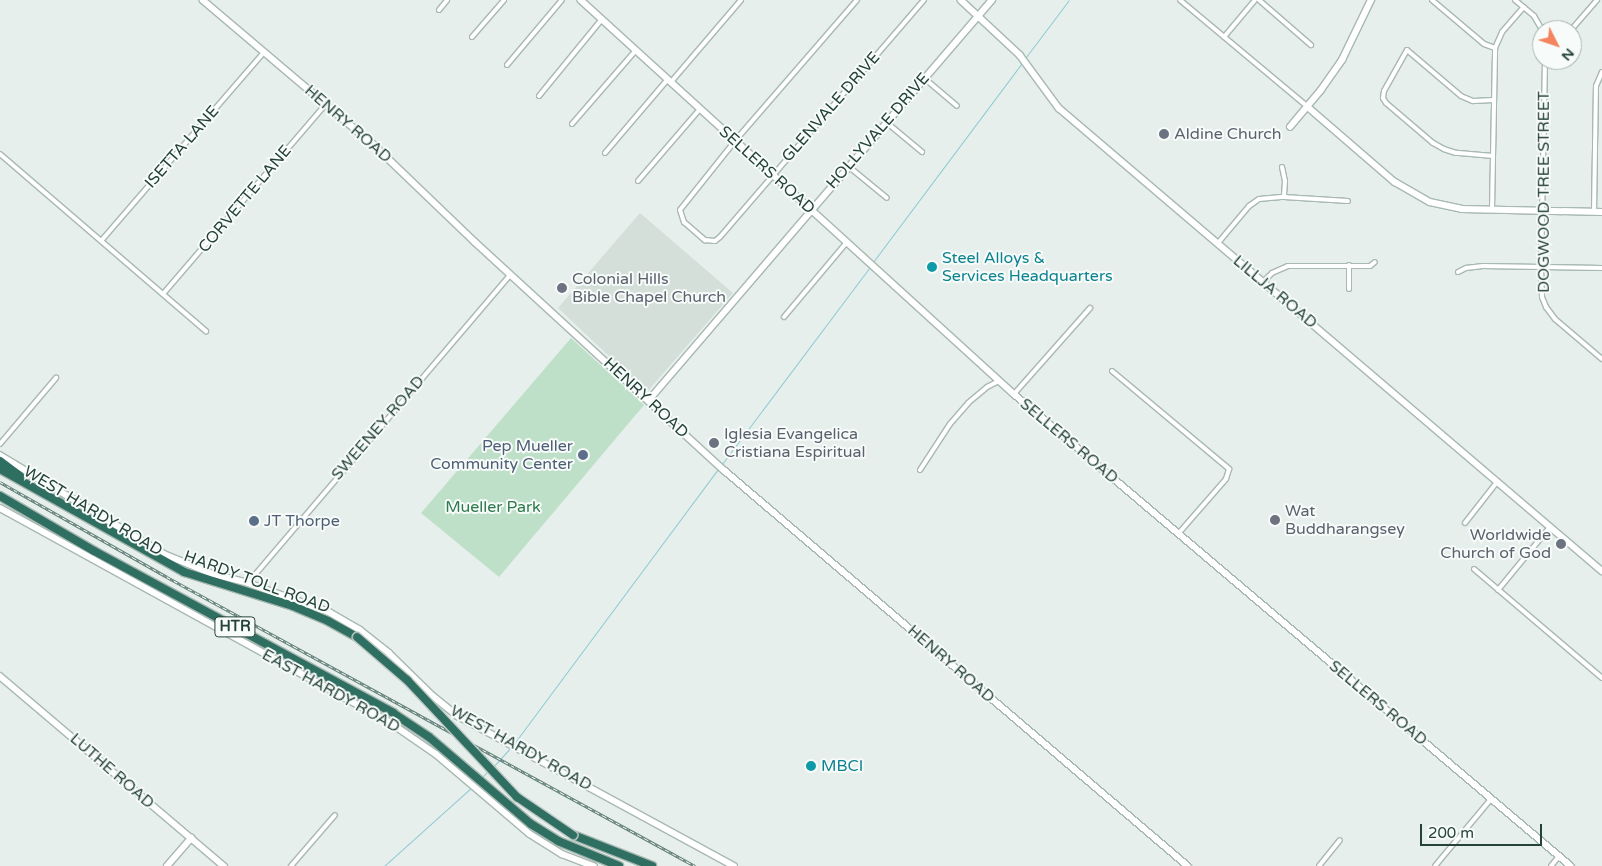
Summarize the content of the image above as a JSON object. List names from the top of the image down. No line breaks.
{"streets":{"highway":["HARDY TOLL ROAD","HTR"],"street":["GLENVALE DRIVE","HENRY ROAD","HOLLYVALE DRIVE","ISETTA LANE","SELLERS ROAD","DOGWOOD TREE STREET","CORVETTE LANE","LILLJA ROAD","SWEENEY ROAD","WEST HARDY ROAD","EAST HARDY ROAD","LUTHE ROAD"]},"crossings":[["GLENVALE DRIVE","SELLERS ROAD"],["HENRY ROAD","HOLLYVALE DRIVE"],["HENRY ROAD","ISETTA LANE"],["HENRY ROAD","CORVETTE LANE"],["HENRY ROAD","SWEENEY ROAD"],["HOLLYVALE DRIVE","SELLERS ROAD"],["HOLLYVALE DRIVE","LILLJA ROAD"],["SWEENEY ROAD","WEST HARDY ROAD"]],"parks":["Mueller Park"],"places":["Aldine Church","Steel Alloys & Services Headquarters","Colonial Hills Bible Chapel Church","Iglesia Evangelica Cristiana Espiritual","Pep Mueller Community Center","Wat Buddharangsey","JT Thorpe","Worldwide Church of God","MBCI"],"scale_bar":"200 m","north":"bottom right"}
